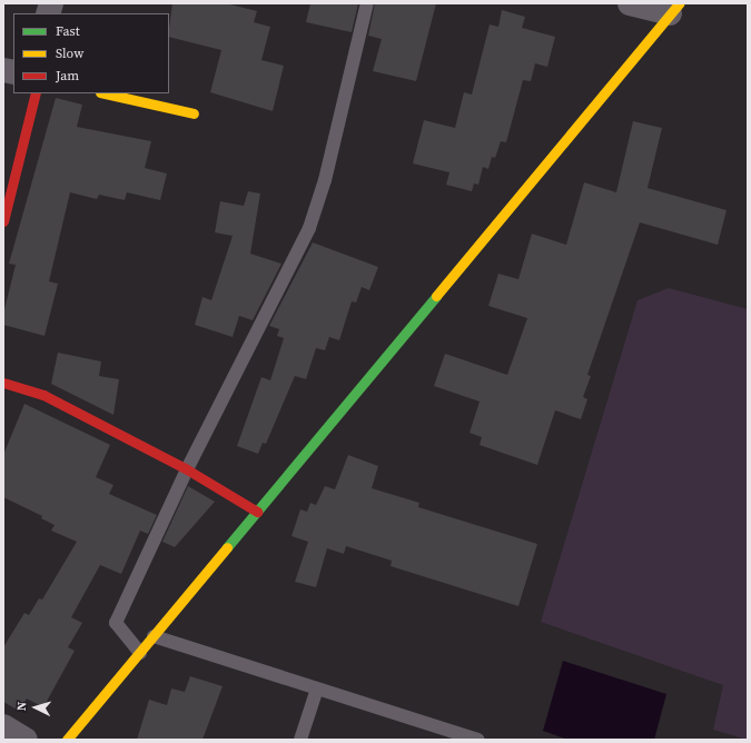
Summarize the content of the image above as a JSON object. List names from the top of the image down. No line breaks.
{"legend":["Fast","Slow","Jam"],"north":"left"}
